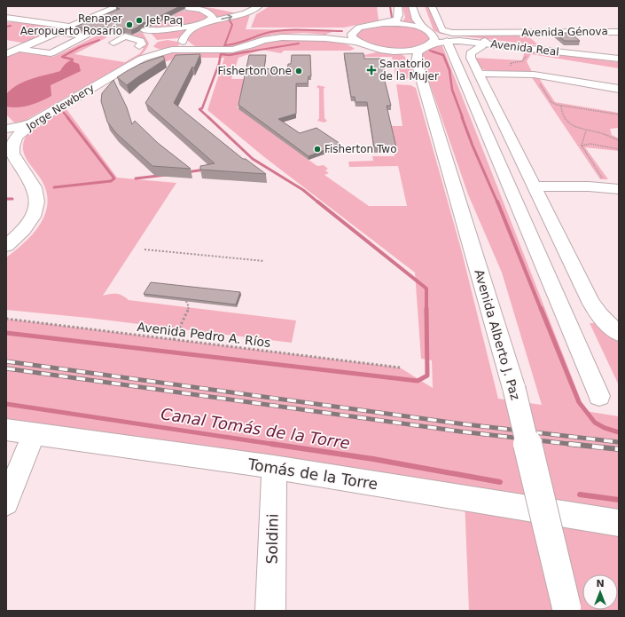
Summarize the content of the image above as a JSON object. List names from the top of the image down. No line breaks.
{"streets":{"main road":["Avenida Real","Jorge Newbery","Avenida Alberto J. Paz"],"street":["Avenida Génova","Tomás de la Torre","Soldini"],"path":["Avenida Pedro A. Ríos"]},"crossings":[["Avenida Génova","Avenida Real"],["Avenida Real","Avenida Alberto J. Paz"],["Tomás de la Torre","Soldini"]],"water":["Canal Tomás de la Torre"],"places":{"other":["Jet Paq","Renaper Aeropuerto Rosario","Fisherton One","Fisherton Two"],"health":["Sanatorio de la Mujer"]},"north":"top"}
